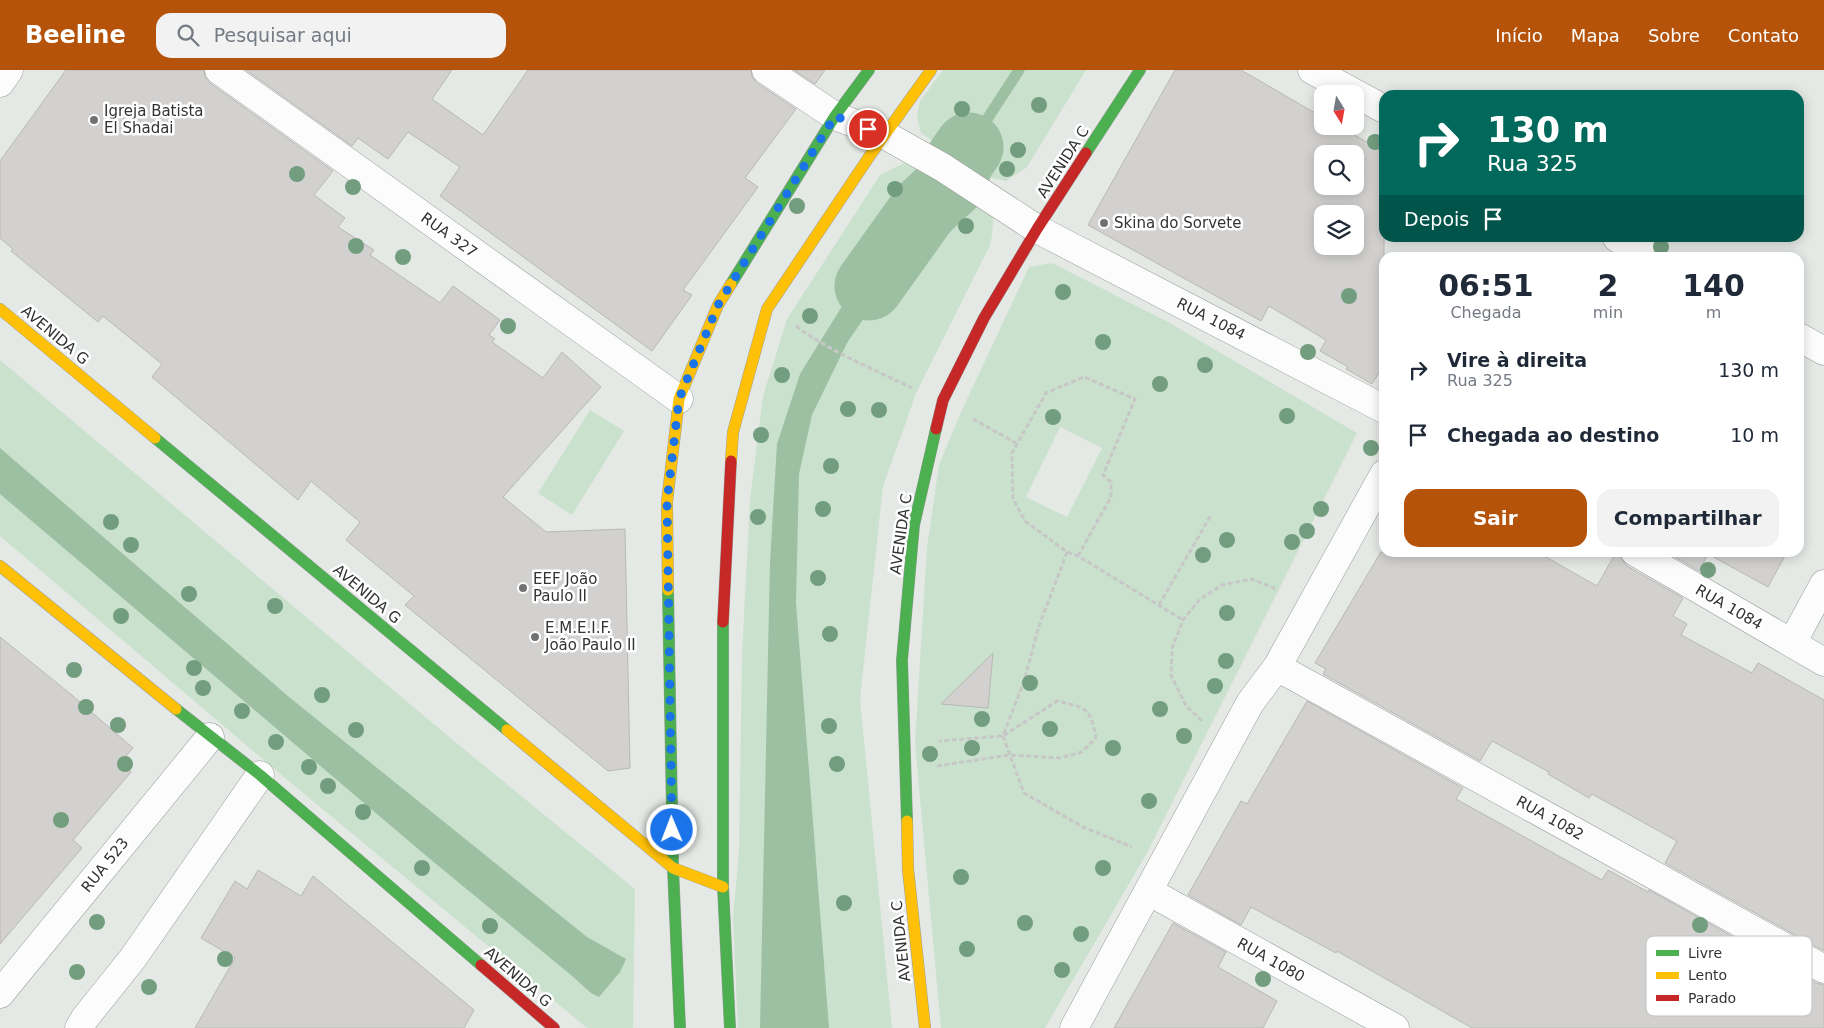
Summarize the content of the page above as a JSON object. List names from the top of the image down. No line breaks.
{"streets":{"street":["AVENIDA C","RUA 327","RUA 1084","AVENIDA G","RUA 1082","RUA 523","RUA 1080"]},"crossings":[["AVENIDA C","RUA 1084"],["AVENIDA G","RUA 523"]],"places":["Igreja Batista El Shadai","Skina do Sorvete","EEF João Paulo II","E.M.E.I.F. João Paulo II"],"legend":["Livre","Lento","Parado"],"north":"bottom","page":{"header":"Beeline","search":"Pesquisar aqui","nav":["Início","Mapa","Sobre","Contato"],"turn":["130 m","Rua 325"],"then":"Depois","eta":["06:51","Chegada","2","min","140","m"],"list":[{"name":"Vire à direita","note":"Rua 325","value":"130 m"},{"name":"Chegada ao destino","value":"10 m"}],"buttons":["Sair","Compartilhar"]}}
